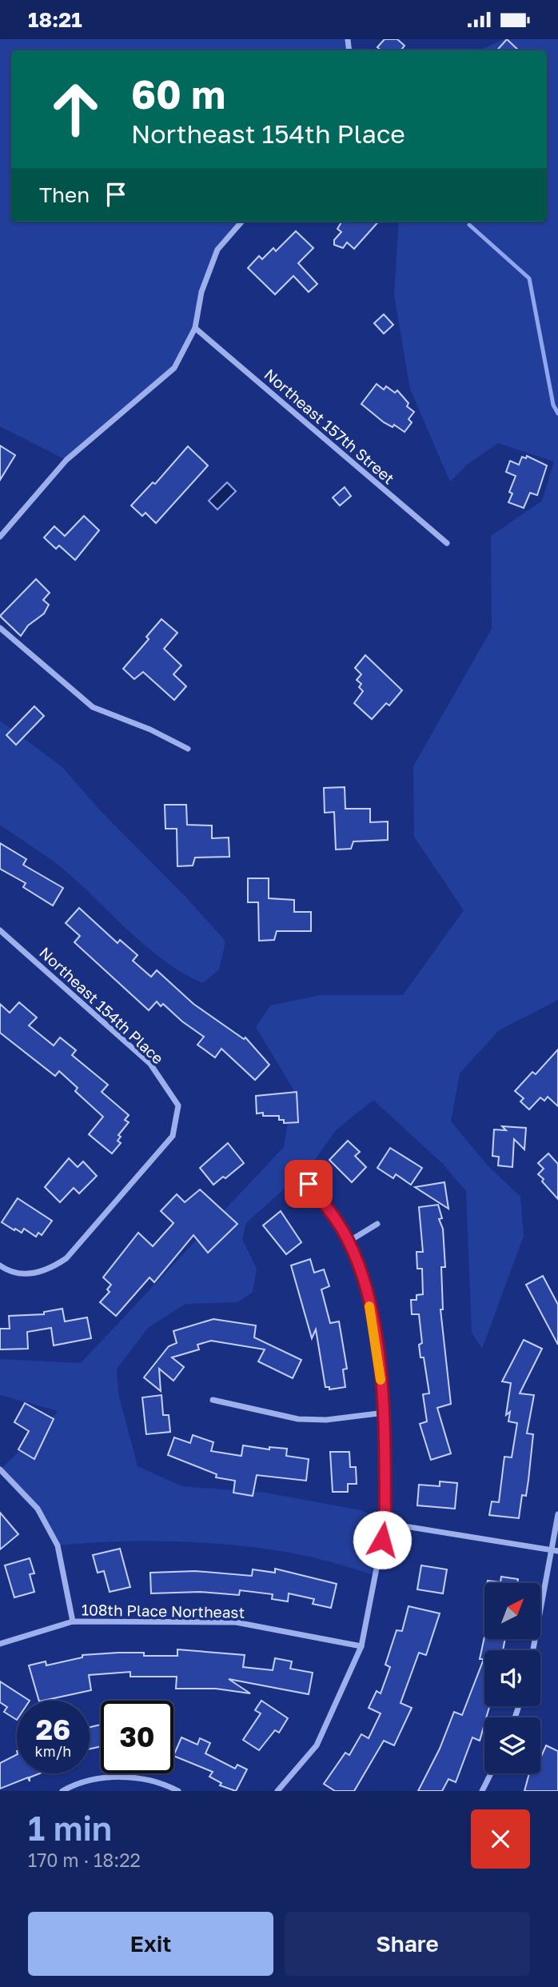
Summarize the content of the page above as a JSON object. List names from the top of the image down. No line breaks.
{"streets":{"street":["Northeast 157th Street","Northeast 154th Place","108th Place Northeast"]},"north":"top right","page":{"status":"18:21","turn":["60 m","Northeast 154th Place"],"then":"Then","speed":"26 km/h","limit":"30","heading":["1 min","170 m · 18:22"],"buttons":["Exit","Share"]}}
